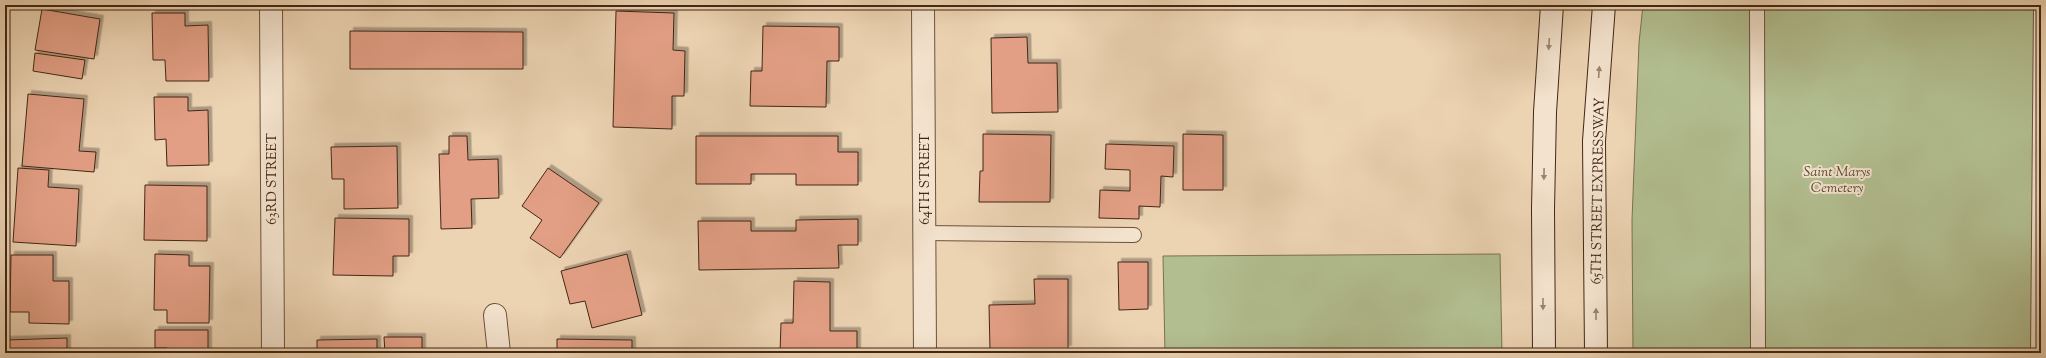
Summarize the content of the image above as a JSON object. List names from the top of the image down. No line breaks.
{"streets":{"street":["63RD STREET","64TH STREET","65TH STREET EXPRESSWAY"]},"parks":["Saint Marys Cemetery"]}
